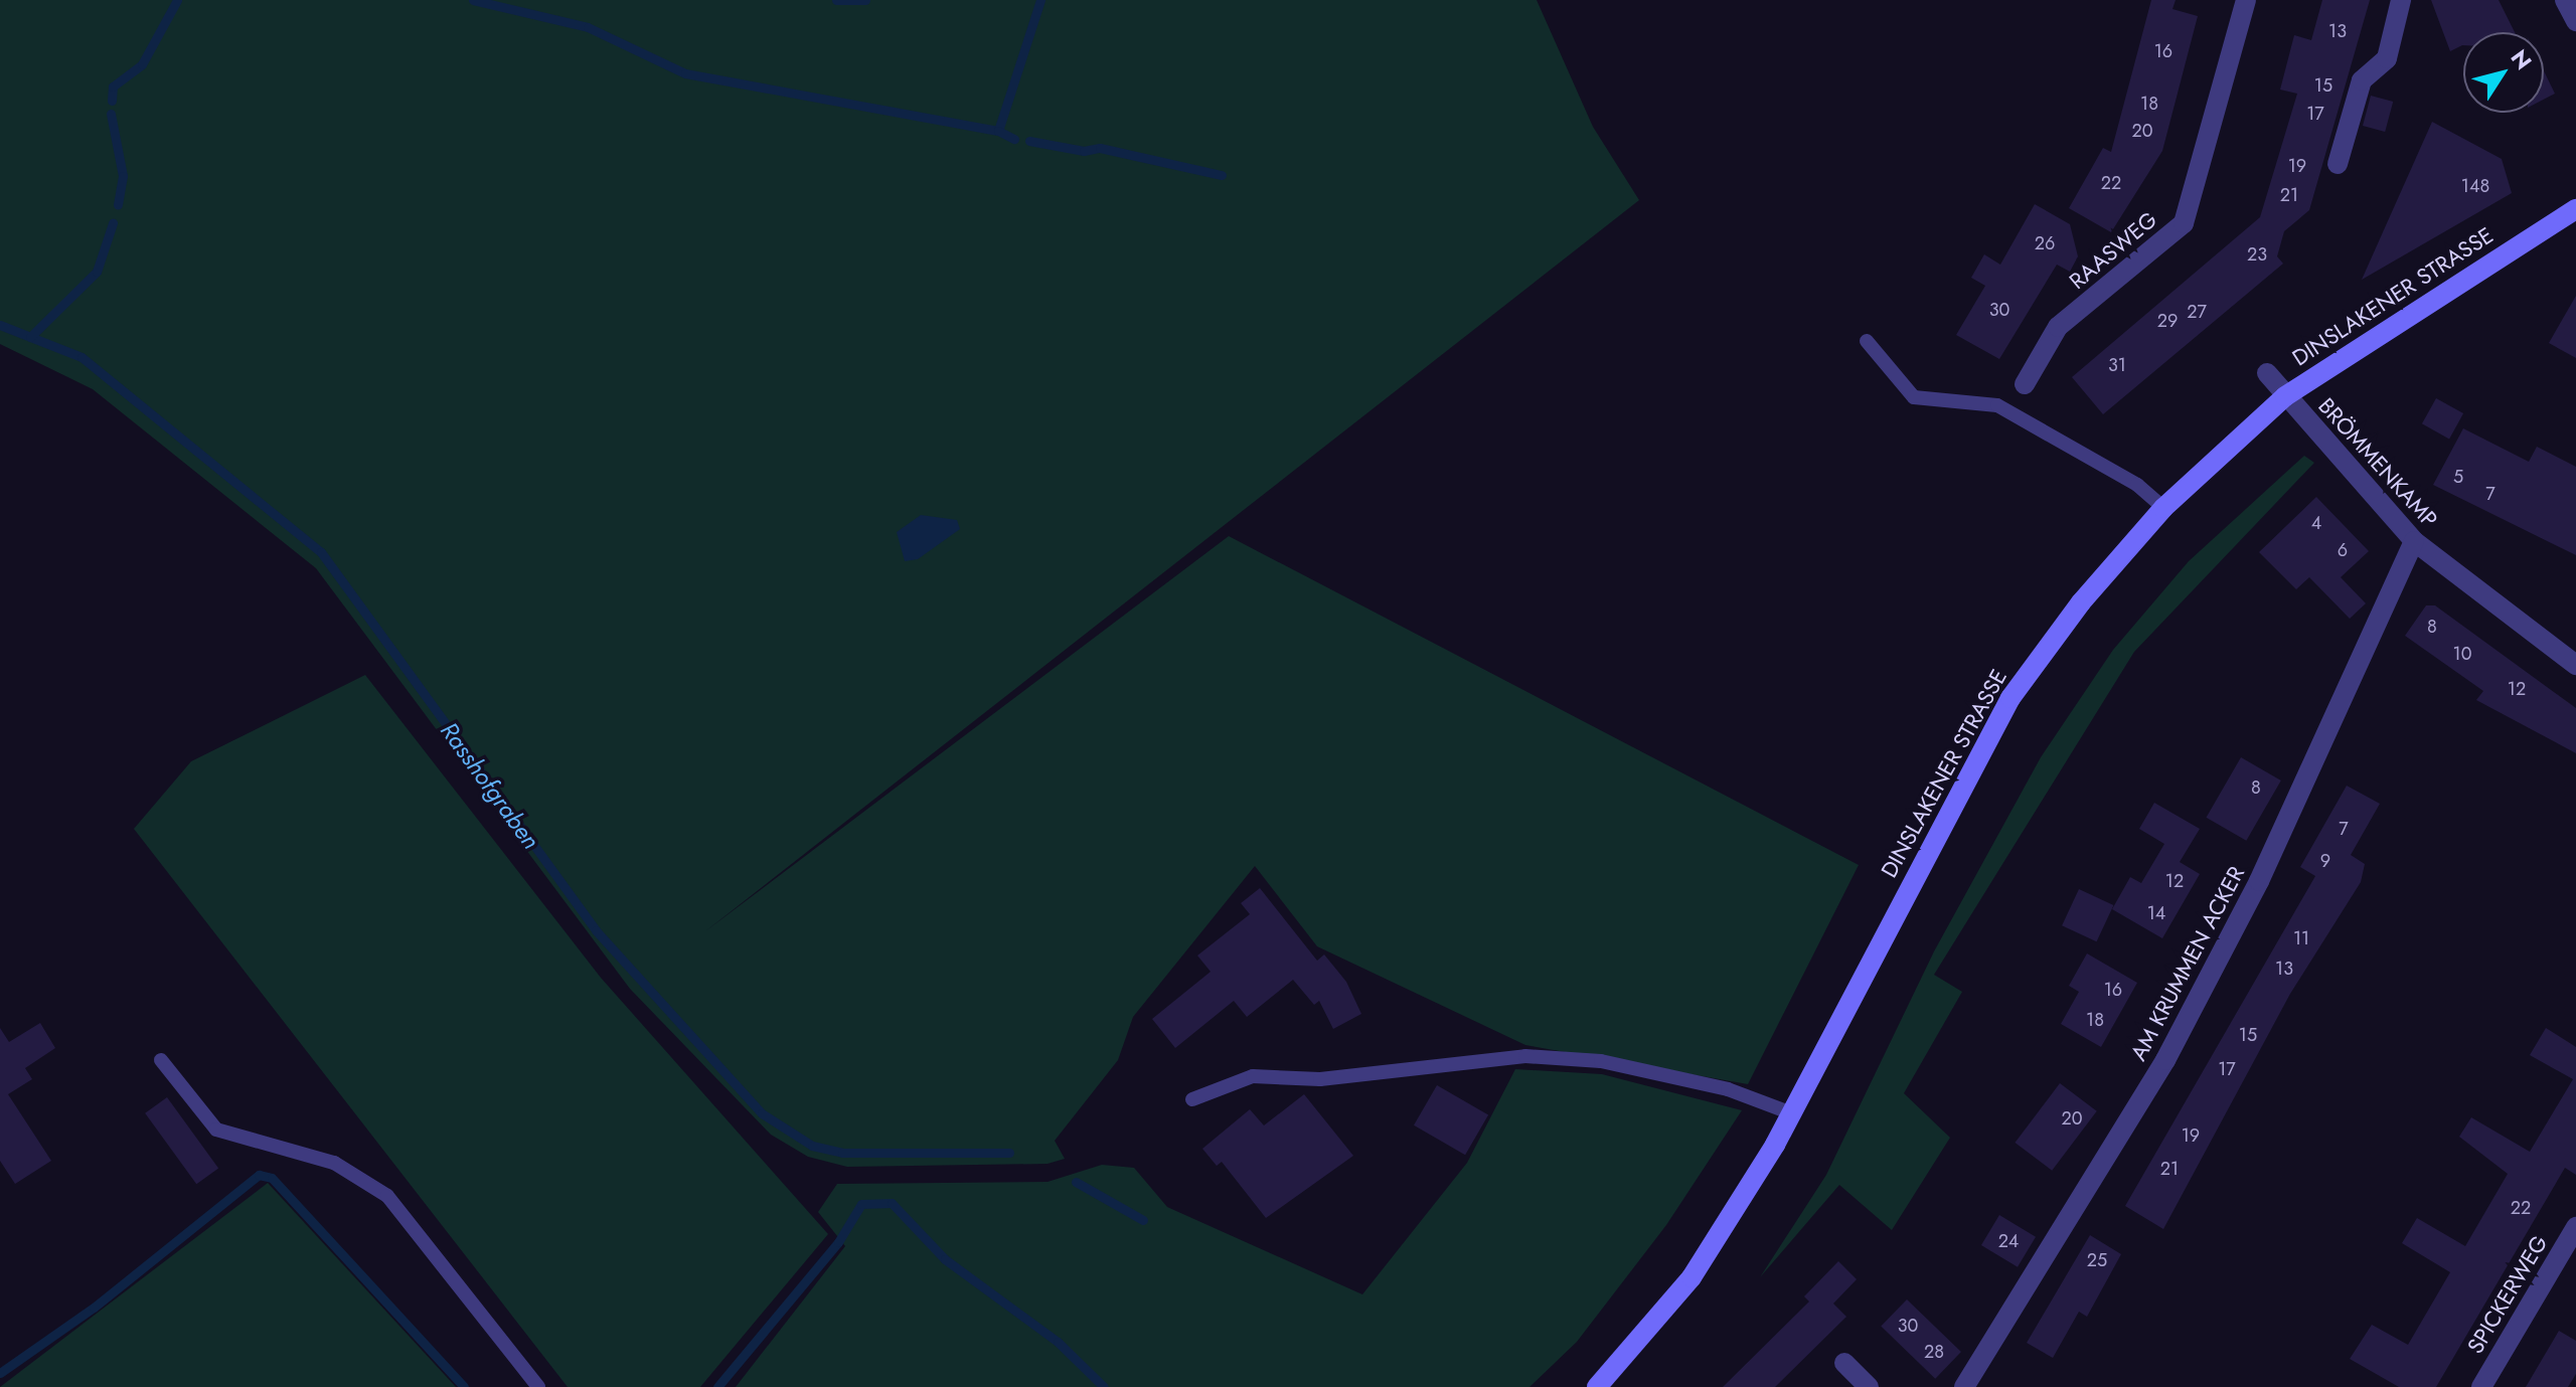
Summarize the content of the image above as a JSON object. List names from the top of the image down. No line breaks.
{"streets":{"main road":["DINSLAKENER STRASSE"],"street":["RAASWEG","BRÖMMENKAMP","AM KRUMMEN ACKER","SPICKERWEG"]},"crossings":[["DINSLAKENER STRASSE","BRÖMMENKAMP"],["BRÖMMENKAMP","AM KRUMMEN ACKER"]],"water":["Rasshofgraben"],"house_numbers":["13","16","15","18","17","20","19","22","148","21","26","23","30","27","29","31","5","7","4","6","8","10","12","8","7","9","12","14","11","13","16","18","15","17","20","19","21","22","24","25","30","28"],"north":"top right"}
